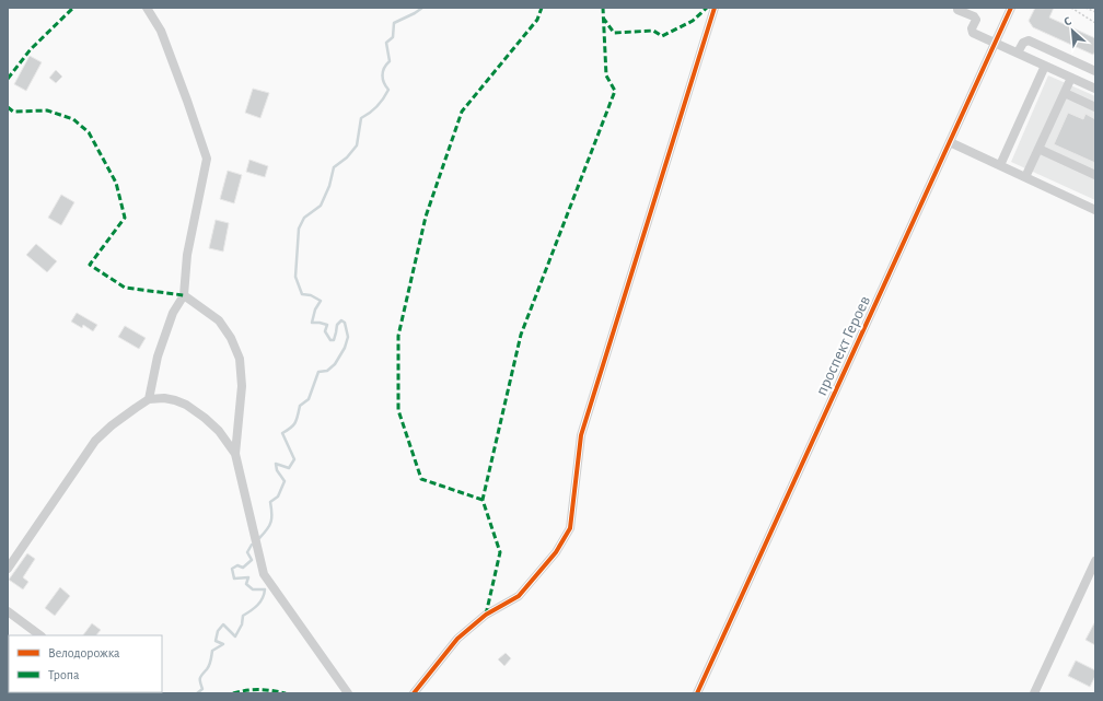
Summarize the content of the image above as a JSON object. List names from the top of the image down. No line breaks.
{"streets":{"street":["проспект Героев"]},"legend":["Велодорожка","Тропа"],"north":"top left"}
